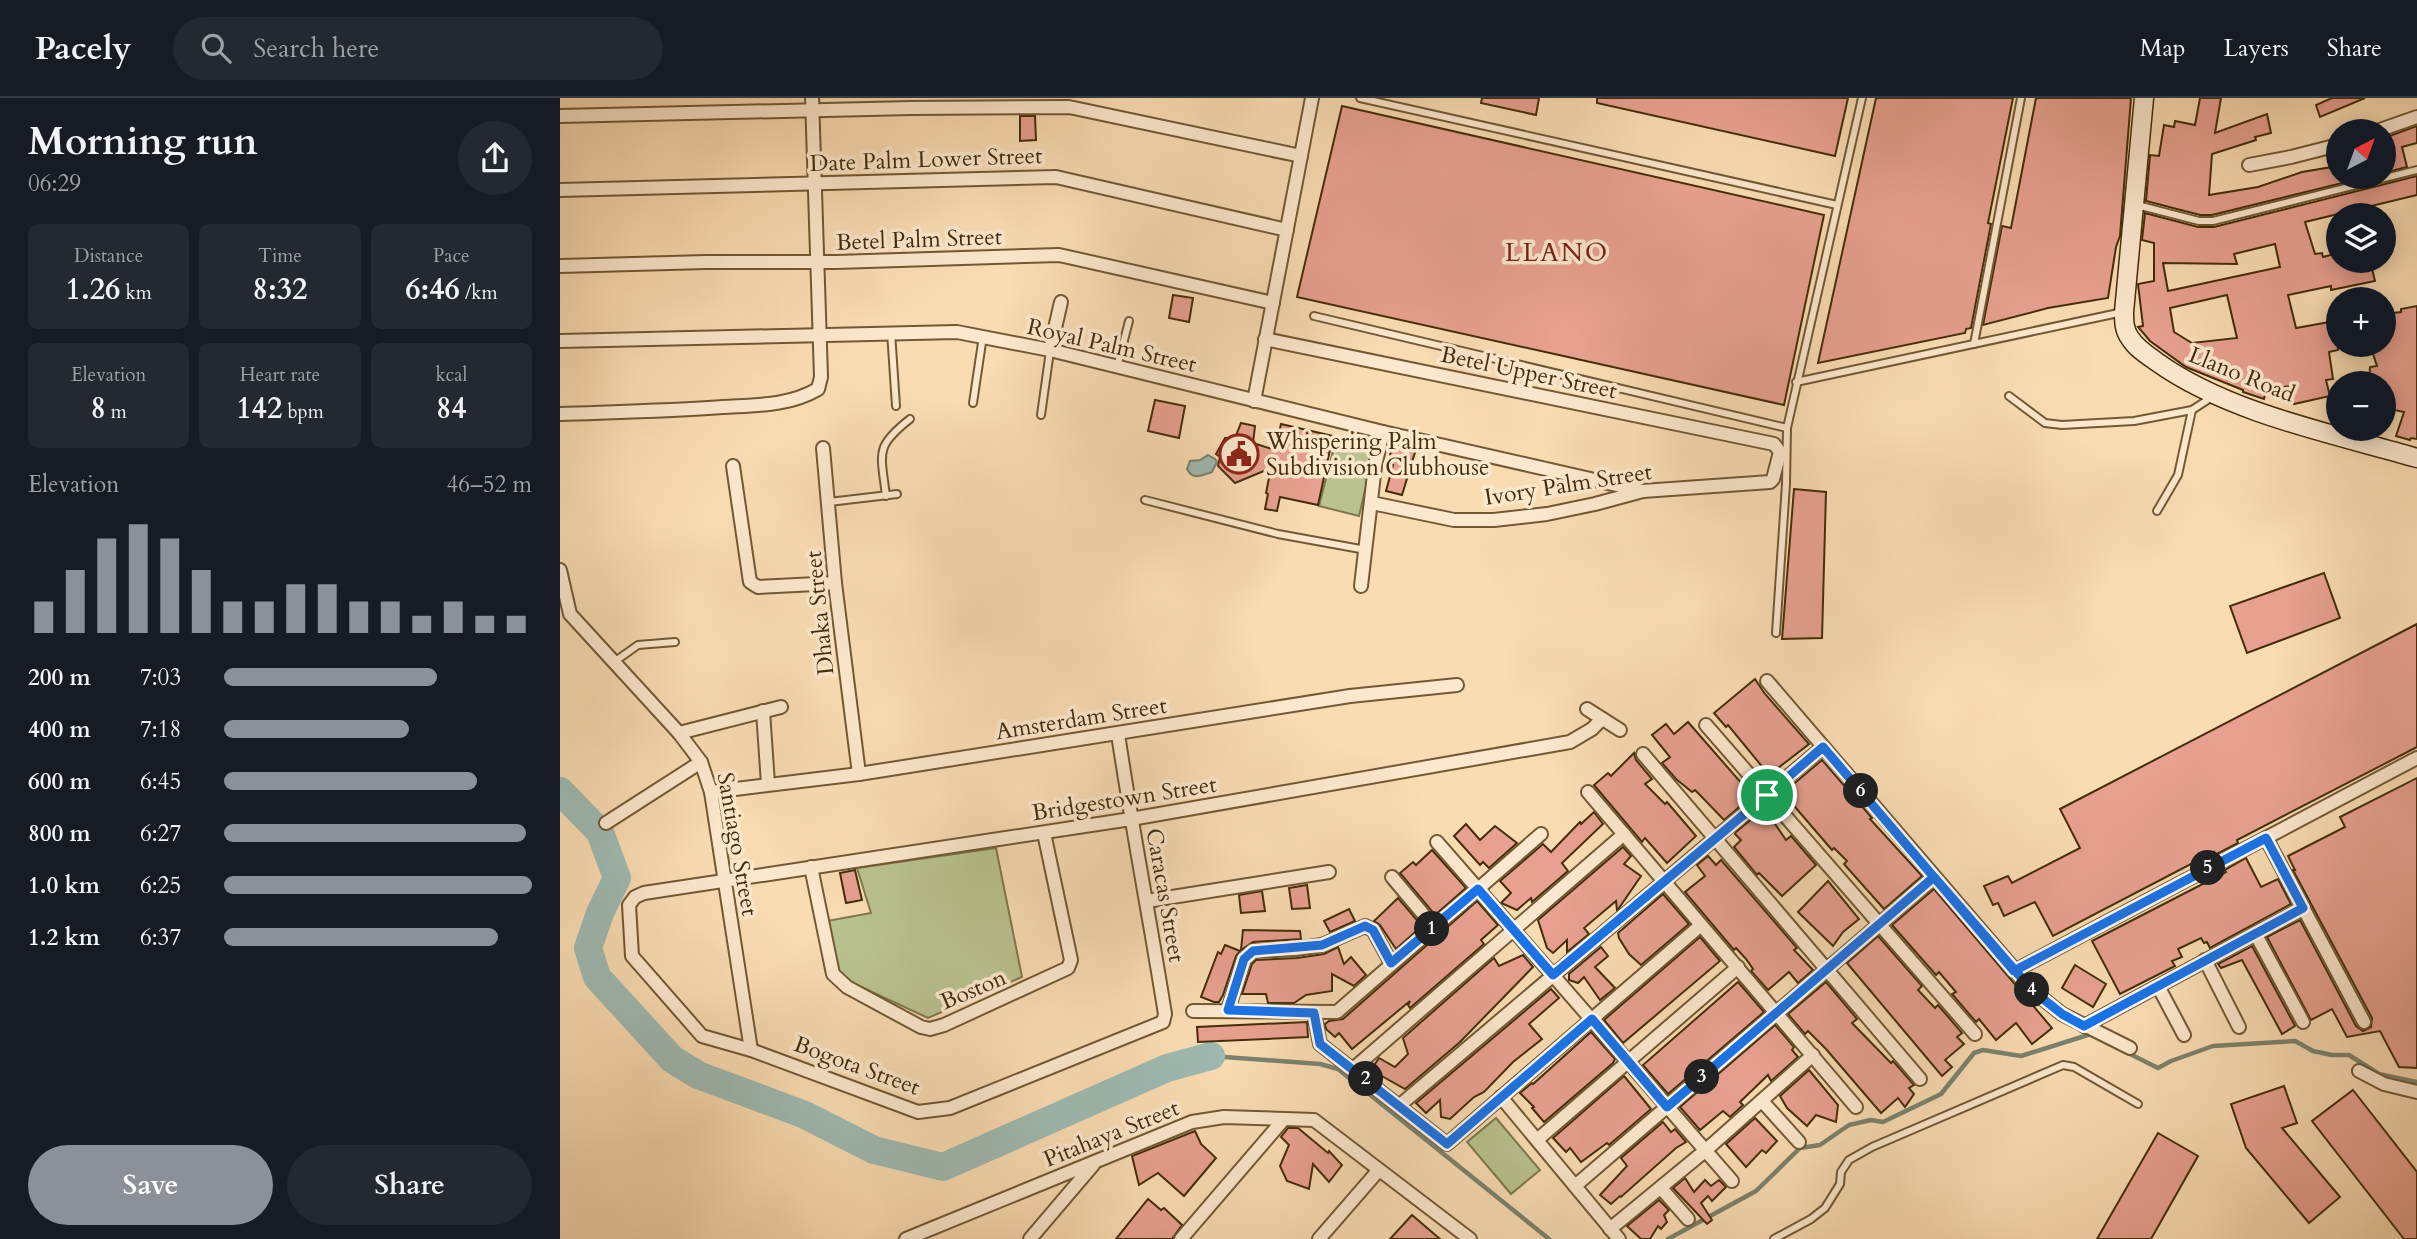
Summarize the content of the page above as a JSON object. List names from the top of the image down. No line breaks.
{"streets":{"main road":["Llano Road"],"street":["Date Palm Lower Street","Betel Palm Street","Royal Palm Street","Betel Upper Street","Ivory Palm Street","Dhaka Street","Amsterdam Street","Bridgestown Street","Santiago Street","Caracas Street","Boston","Bogota Street","Pitahaya Street"]},"crossings":[["Royal Palm Street","Ivory Palm Street"],["Betel Upper Street","Ivory Palm Street"],["Dhaka Street","Amsterdam Street"],["Amsterdam Street","Santiago Street"],["Amsterdam Street","Caracas Street"],["Bridgestown Street","Santiago Street"],["Bridgestown Street","Caracas Street"],["Bridgestown Street","Boston"],["Bridgestown Street","Bogota Street"],["Santiago Street","Bogota Street"],["Caracas Street","Bogota Street"]],"districts":["LLANO"],"places":{"public building":["Whispering Palm Subdivision Clubhouse"]},"north":"top right","page":{"header":"Pacely","search":"Search here","nav":["Map","Layers","Share"],"heading":["Morning run","06:29"],"map_buttons":["+","−"],"stats":[["Distance","1.26 km"],["Time","8:32"],["Pace","6:46 /km"],["Elevation","8 m"],["Heart rate","142 bpm"],["kcal","84"]],"chart":["Elevation","46–52 m"],"list":[{"name":"200 m","note":"7:03"},{"name":"400 m","note":"7:18"},{"name":"600 m","note":"6:45"},{"name":"800 m","note":"6:27"},{"name":"1.0 km","note":"6:25"},{"name":"1.2 km","note":"6:37"}],"pins":["6","5","1","4","3","2"],"buttons":["Save","Share"]}}
